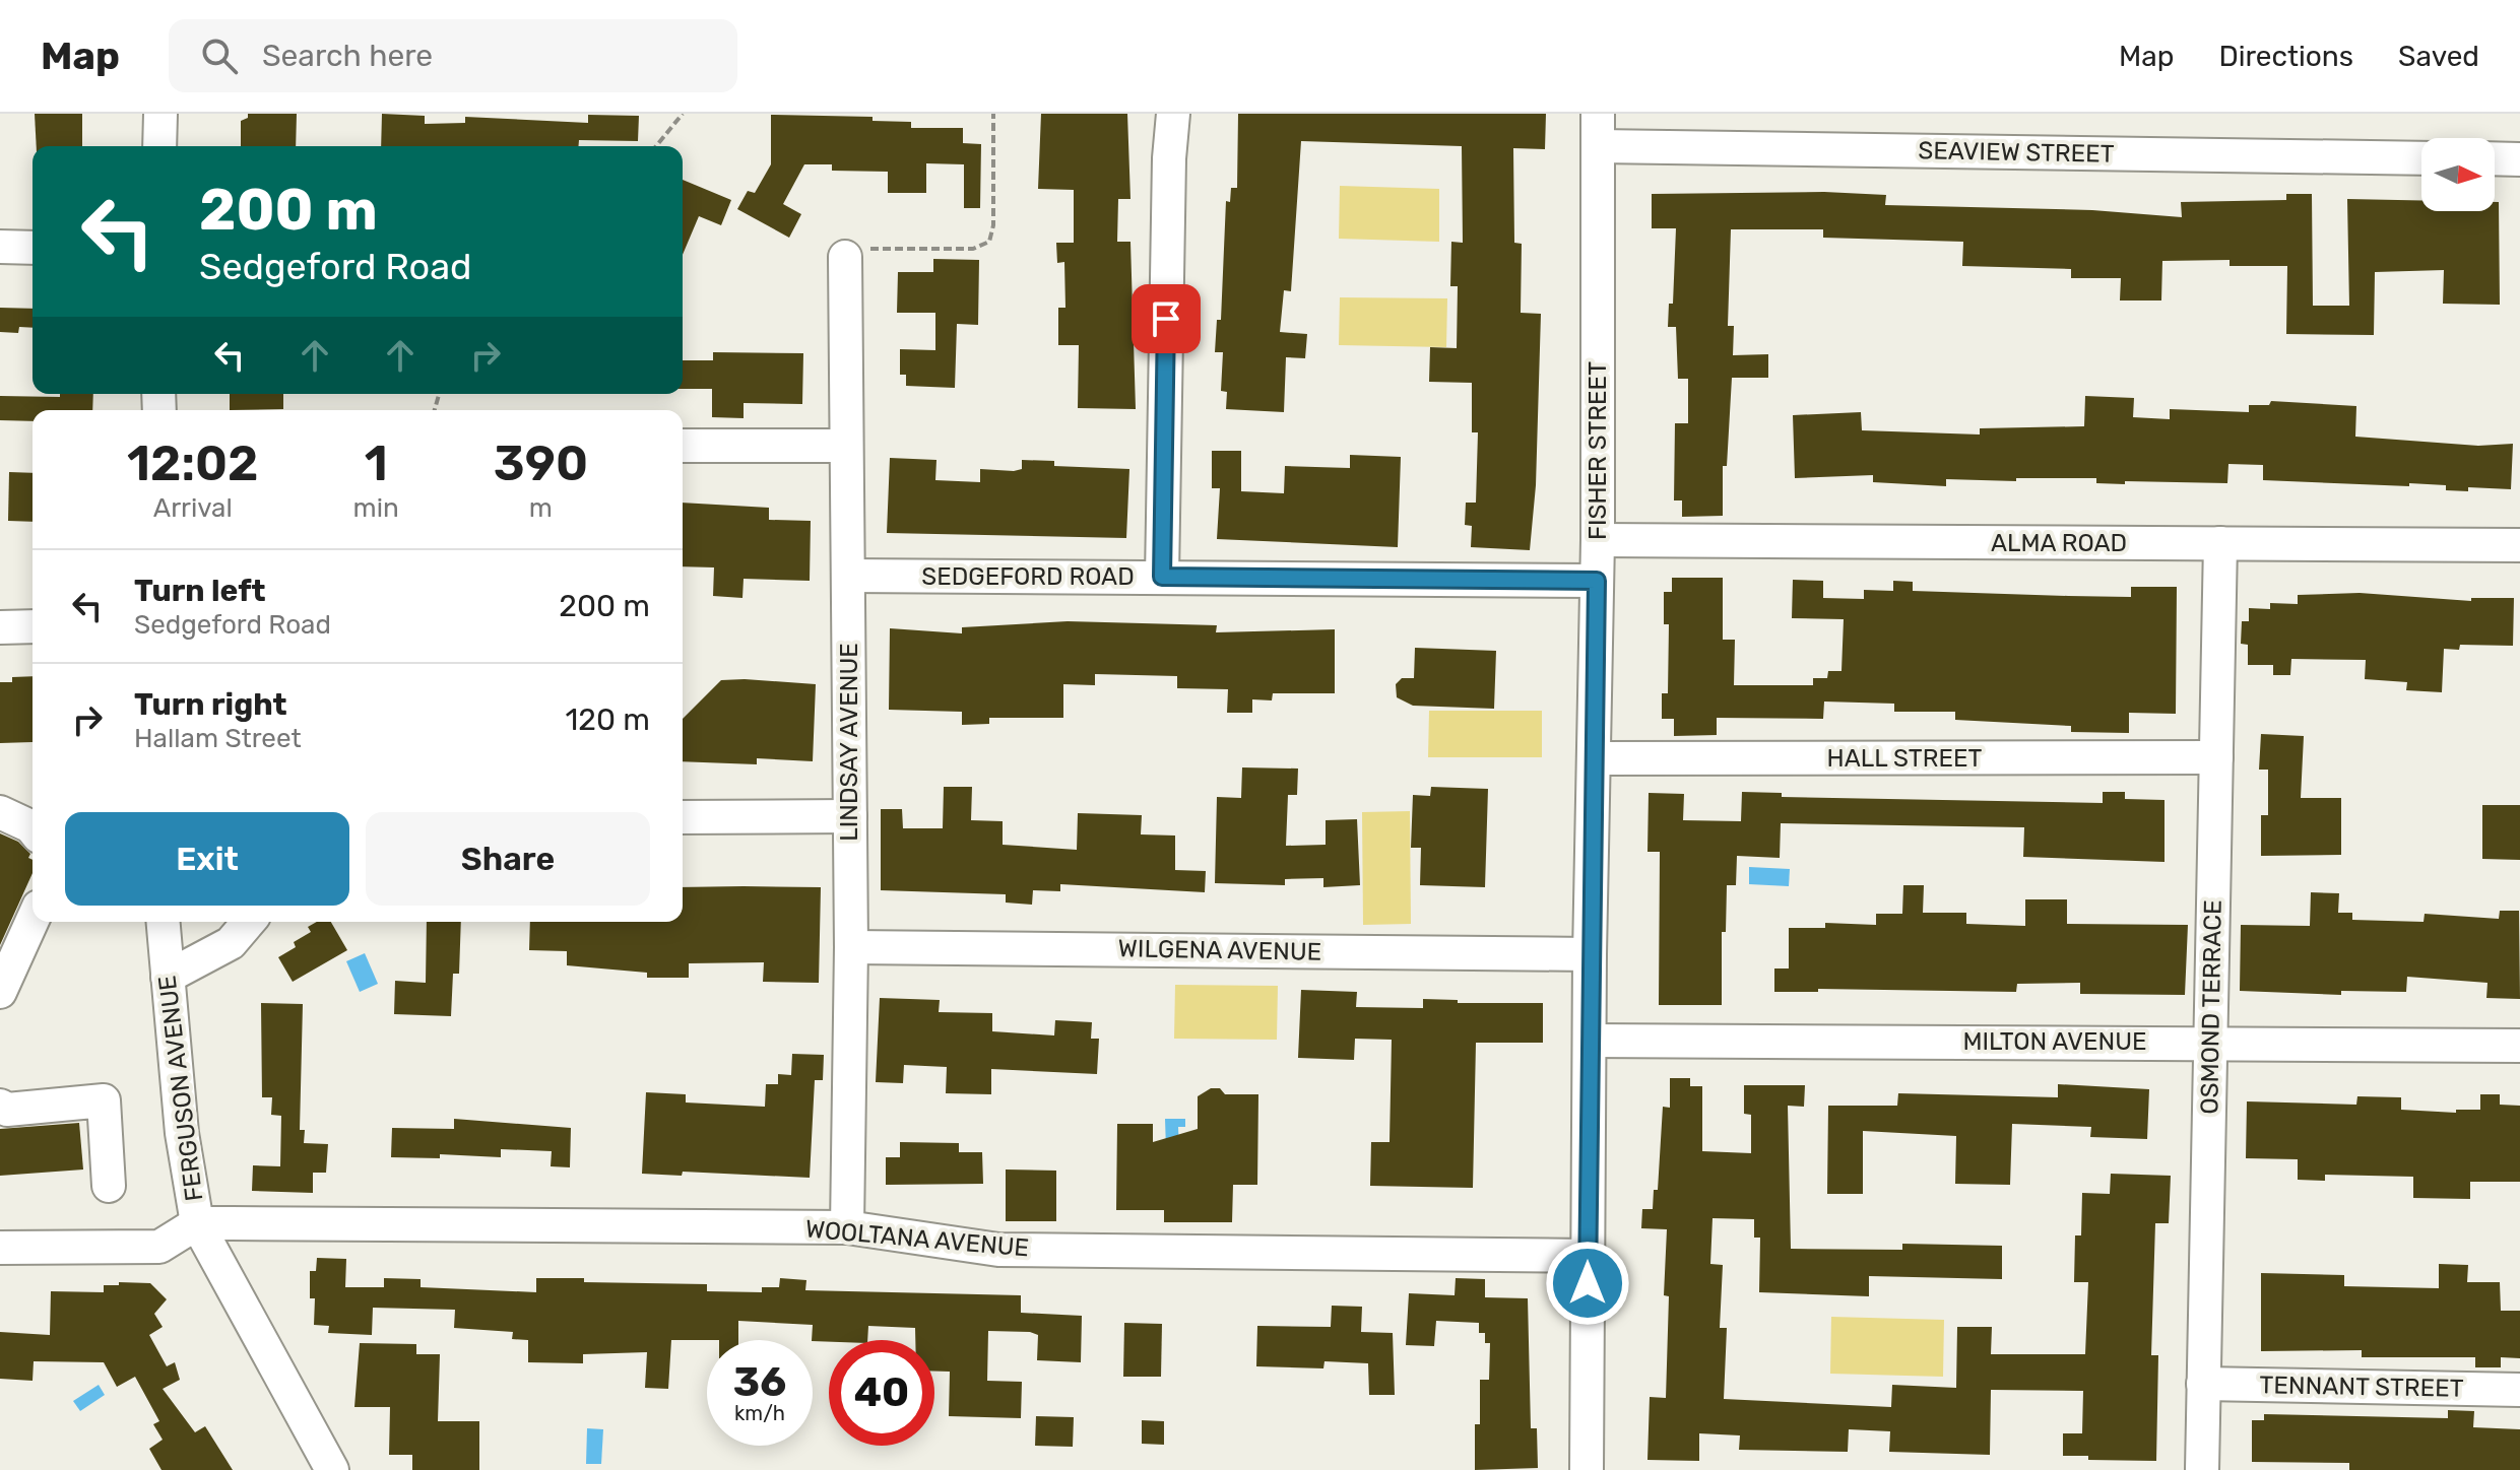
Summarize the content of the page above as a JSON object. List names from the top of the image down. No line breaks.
{"streets":{"street":["SEAVIEW STREET","FISHER STREET","ALMA ROAD","SEDGEFORD ROAD","LINDSAY AVENUE","HALL STREET","WILGENA AVENUE","OSMOND TERRACE","MILTON AVENUE","FERGUSON AVENUE","WOOLTANA AVENUE","TENNANT STREET"]},"crossings":[["SEAVIEW STREET","FISHER STREET"],["FISHER STREET","ALMA ROAD"],["FISHER STREET","SEDGEFORD ROAD"],["FISHER STREET","HALL STREET"],["FISHER STREET","WILGENA AVENUE"],["FISHER STREET","MILTON AVENUE"],["FISHER STREET","WOOLTANA AVENUE"],["ALMA ROAD","OSMOND TERRACE"],["SEDGEFORD ROAD","LINDSAY AVENUE"],["LINDSAY AVENUE","WILGENA AVENUE"],["LINDSAY AVENUE","WOOLTANA AVENUE"],["HALL STREET","OSMOND TERRACE"],["OSMOND TERRACE","MILTON AVENUE"],["OSMOND TERRACE","TENNANT STREET"],["FERGUSON AVENUE","WOOLTANA AVENUE"]],"north":"right","page":{"header":"Map","search":"Search here","nav":["Map","Directions","Saved"],"turn":["200 m","Sedgeford Road"],"eta":["12:02","Arrival","1","min","390","m"],"list":[{"name":"Turn left","note":"Sedgeford Road","value":"200 m"},{"name":"Turn right","note":"Hallam Street","value":"120 m"}],"buttons":["Exit","Share"],"speed":"36 km/h","limit":"40"}}
